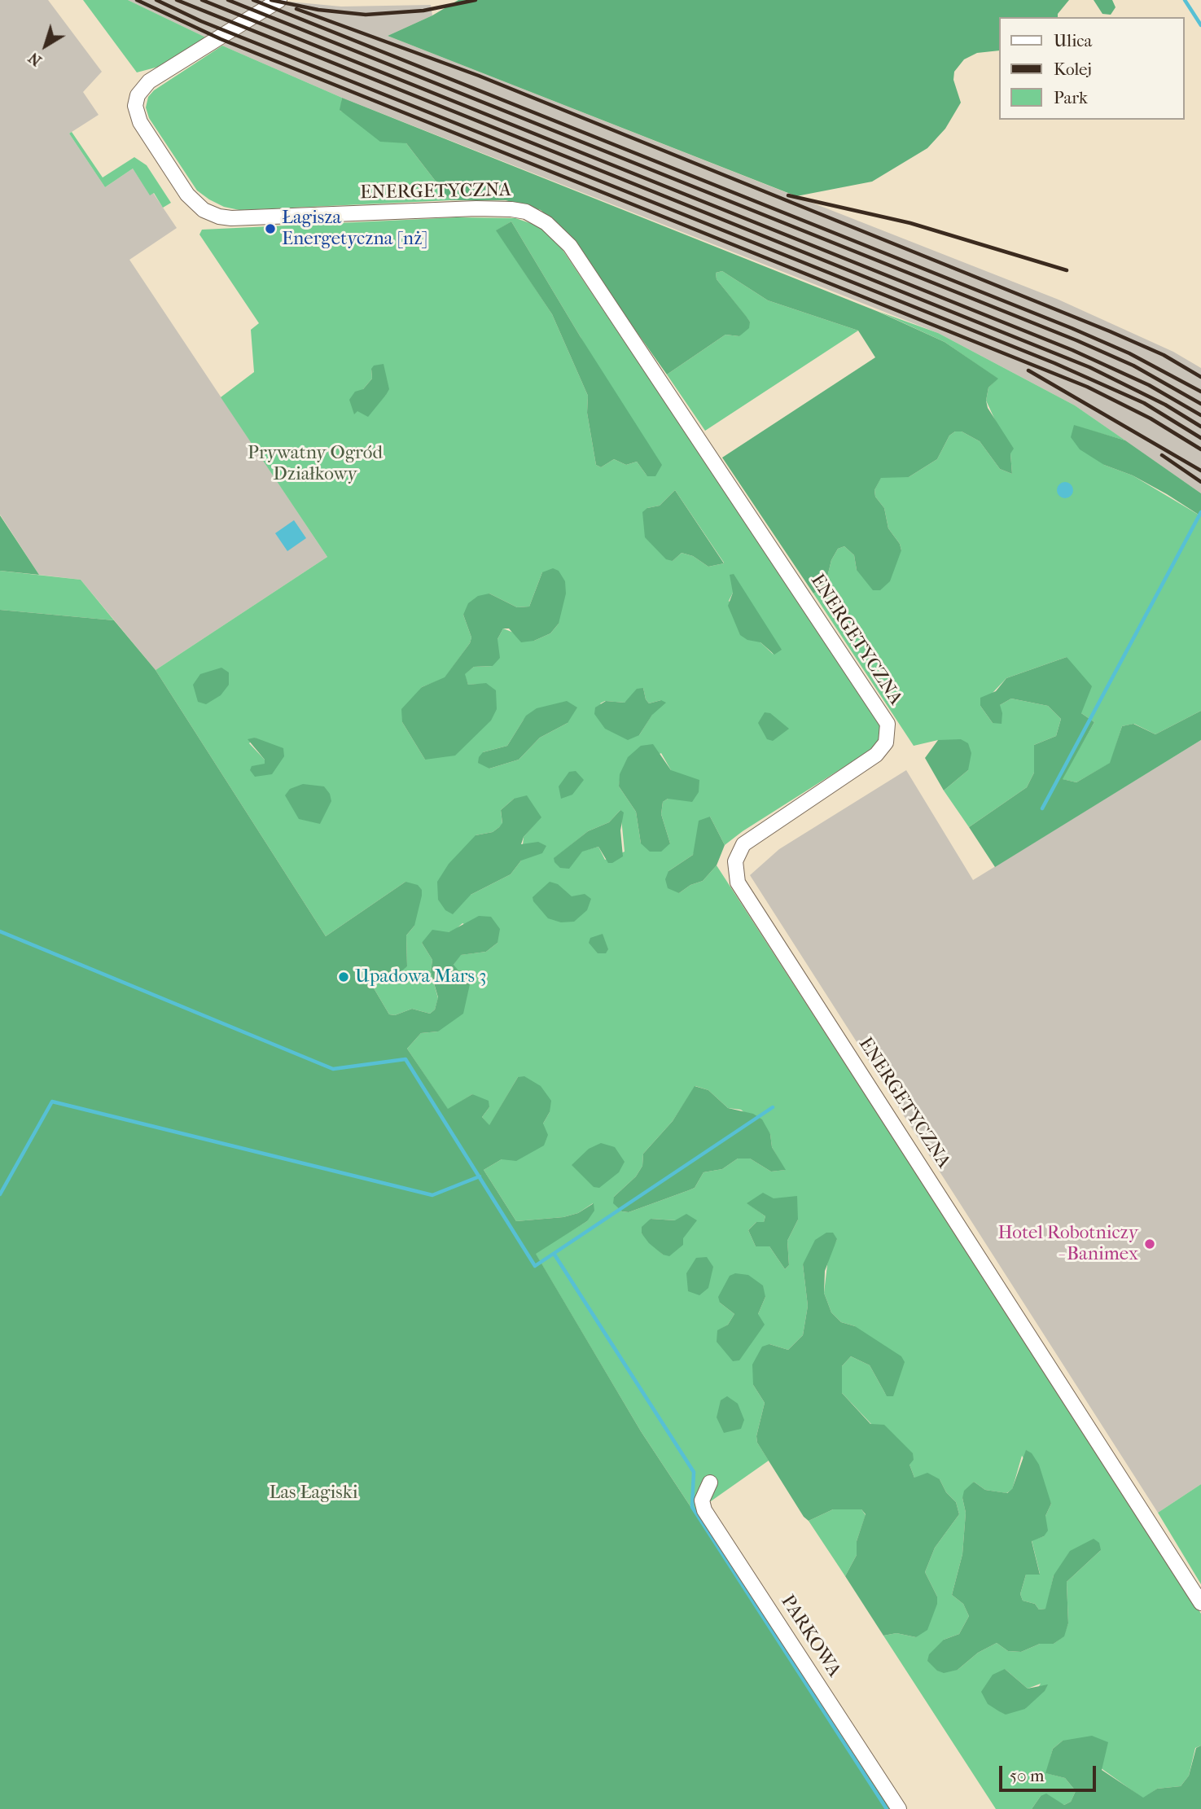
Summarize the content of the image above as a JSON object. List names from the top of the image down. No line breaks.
{"streets":{"street":["ENERGETYCZNA","PARKOWA"]},"parks":["Prywatny Ogród Działkowy","Las Łagiski"],"places":["Łagisza Energetyczna [nż]","Upadowa Mars 3","Hotel Robotniczy - Banimex"],"legend":["Ulica","Kolej","Park"],"scale_bar":"50 m","north":"bottom left"}
